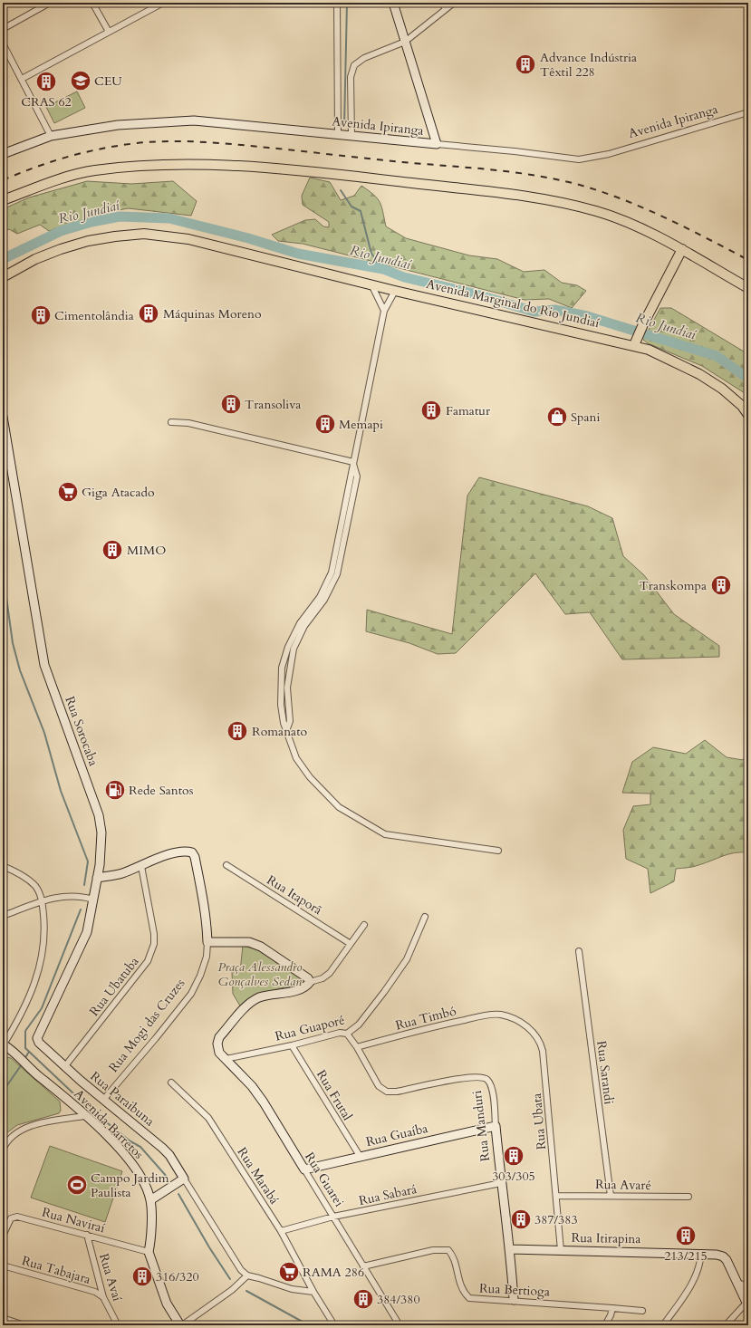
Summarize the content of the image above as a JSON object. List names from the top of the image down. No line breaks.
{"streets":{"main road":["Avenida Marginal do Rio Jundiaí"],"street":["Avenida Ipiranga","Rua Sorocaba","Rua Itaporã","Rua Ubatuba","Rua Timbó","Rua Mogi das Cruzes","Rua Guaporé","Rua Sarandi","Rua Frutal","Rua Paraibuna","Rua Ubata","Avenida Barretos","Rua Manduri","Rua Guaíba","Rua Marabá","Rua Guarei","Rua Avaré","Rua Sabará","Rua Naviraí","Rua Itirapina","Rua Tabajara","Rua Avaí","Rua Bertioga"]},"crossings":[["Rua Sorocaba","Rua Paraibuna"],["Rua Ubatuba","Rua Mogi das Cruzes"],["Rua Ubatuba","Rua Paraibuna"],["Rua Timbó","Rua Ubata"],["Rua Timbó","Rua Manduri"],["Rua Mogi das Cruzes","Rua Paraibuna"],["Rua Guaporé","Rua Frutal"],["Rua Guaporé","Rua Manduri"],["Rua Guaporé","Rua Guarei"],["Rua Sarandi","Rua Avaré"],["Rua Frutal","Rua Guaíba"],["Rua Ubata","Rua Avaré"],["Rua Ubata","Rua Itirapina"],["Avenida Barretos","Rua Naviraí"],["Rua Manduri","Rua Guaíba"],["Rua Manduri","Rua Sabará"],["Rua Manduri","Rua Itirapina"],["Rua Manduri","Rua Bertioga"],["Rua Guaíba","Rua Guarei"],["Rua Marabá","Rua Sabará"],["Rua Guarei","Rua Sabará"],["Rua Guarei","Rua Bertioga"],["Rua Naviraí","Rua Avaí"],["Rua Tabajara","Rua Avaí"]],"water":["Rio Jundiaí"],"parks":["Praça Alessandro Gonçalves Sedan"],"places":{"building":["Advance Indústria Têxtil 228","CRAS 62","Máquinas Moreno","Cimentolândia","Transoliva","Famatur","Memapi","MIMO","Transkompa","Romanato","303/305","387/383","213/215","316/320","384/380"],"school or university":["CEU"],"shop":["Spani"],"supermarket":["Giga Atacado","RAMA 286"],"fuel station":["Rede Santos"],"sports":["Campo Jardim Paulista"]}}
